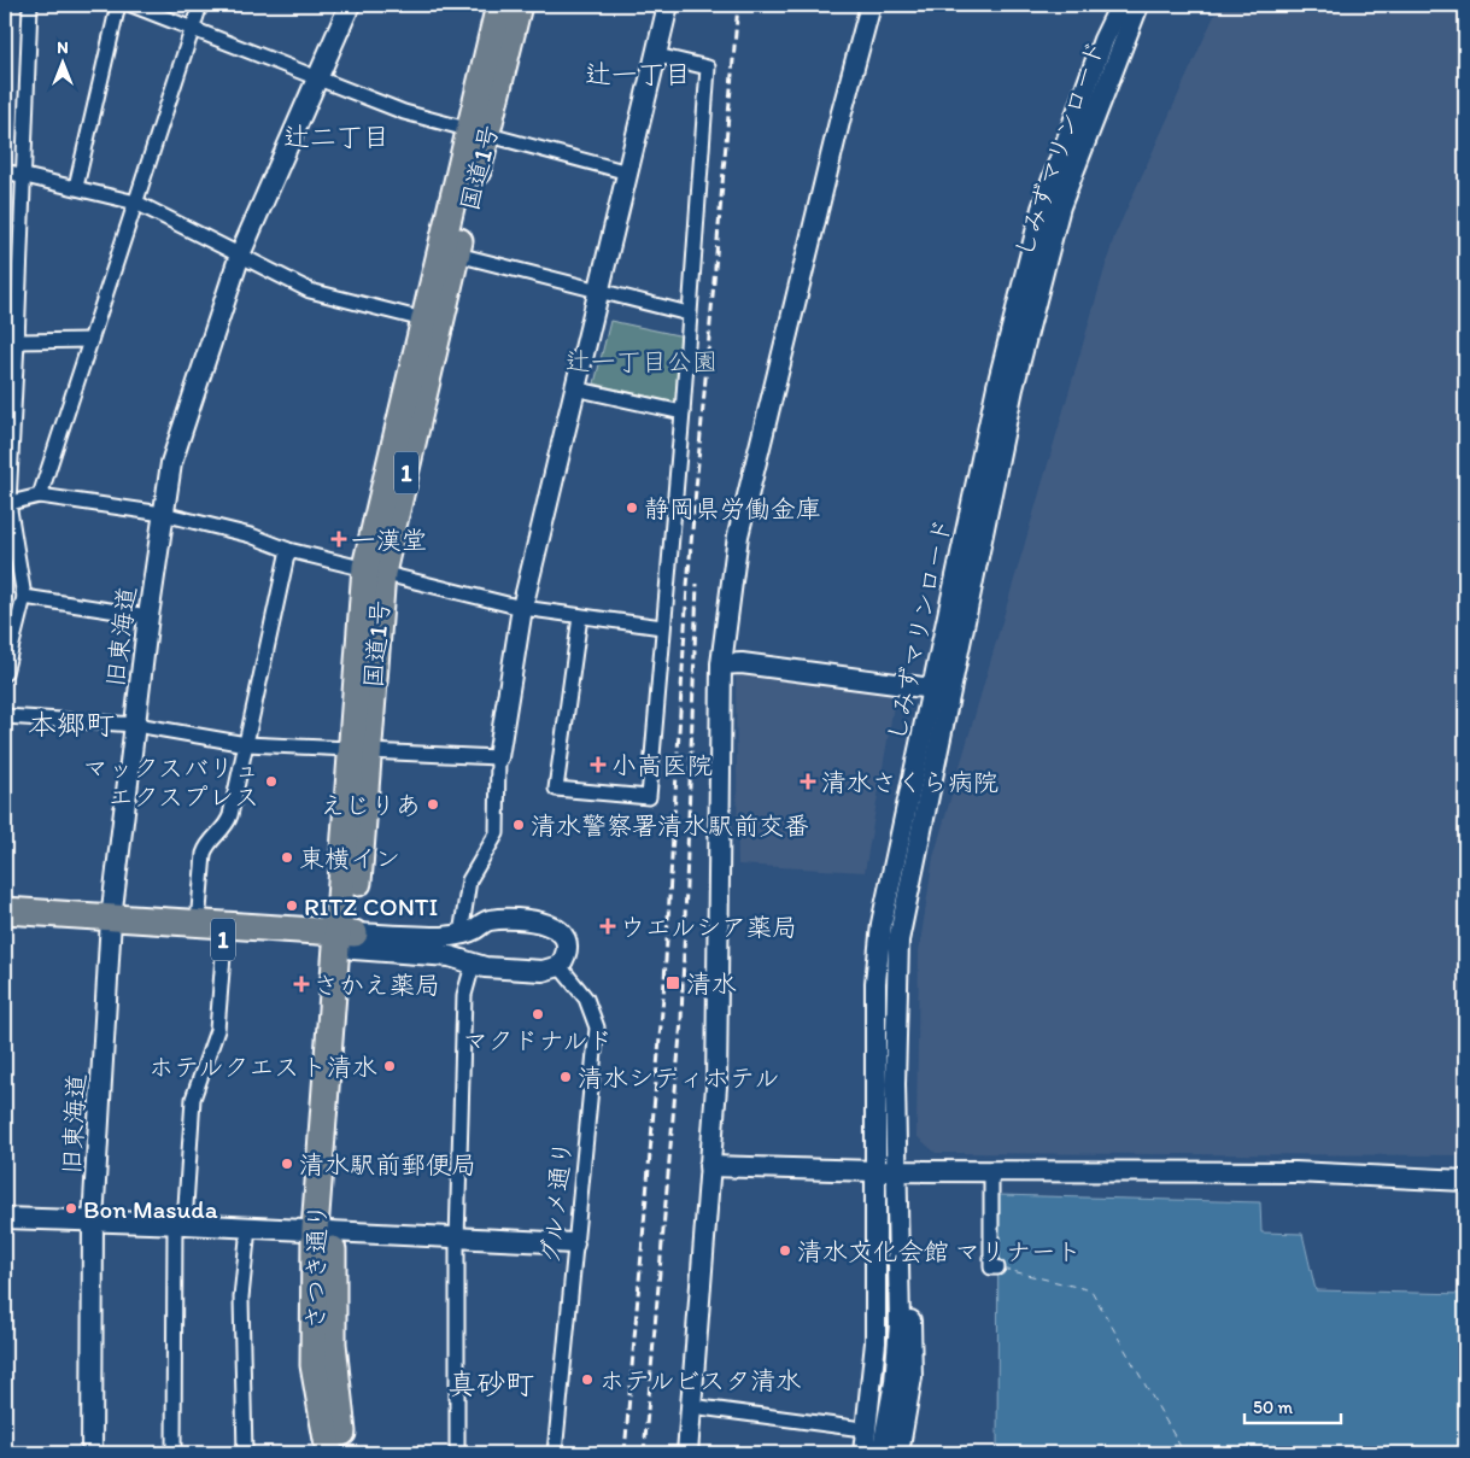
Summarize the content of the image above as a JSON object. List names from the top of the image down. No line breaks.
{"streets":{"highway":["国道1号","1","さつき通り"],"street":["しみずマリンロード","旧東海道","グルメ通り"]},"crossings":[["国道1号","1"],["国道1号","さつき通り"],["1","旧東海道"],["1","さつき通り"]],"districts":["辻一丁目","辻二丁目","本郷町","真砂町"],"parks":["辻一丁目公園"],"places":{"other":["静岡県労働金庫","マックスバリュ エクスプレス","えじりあ","清水警察署清水駅前交番","東横イン","RITZ CONTI","マクドナルド","ホテルクエスト清水","清水シティホテル","清水駅前郵便局","Bon Masuda","清水文化会館 マリナート","ホテルビスタ清水"],"health":["一漢堂","小高医院","清水さくら病院","ウエルシア薬局","さかえ薬局"],"transit":["清水"]},"scale_bar":"50 m","north":"top"}
